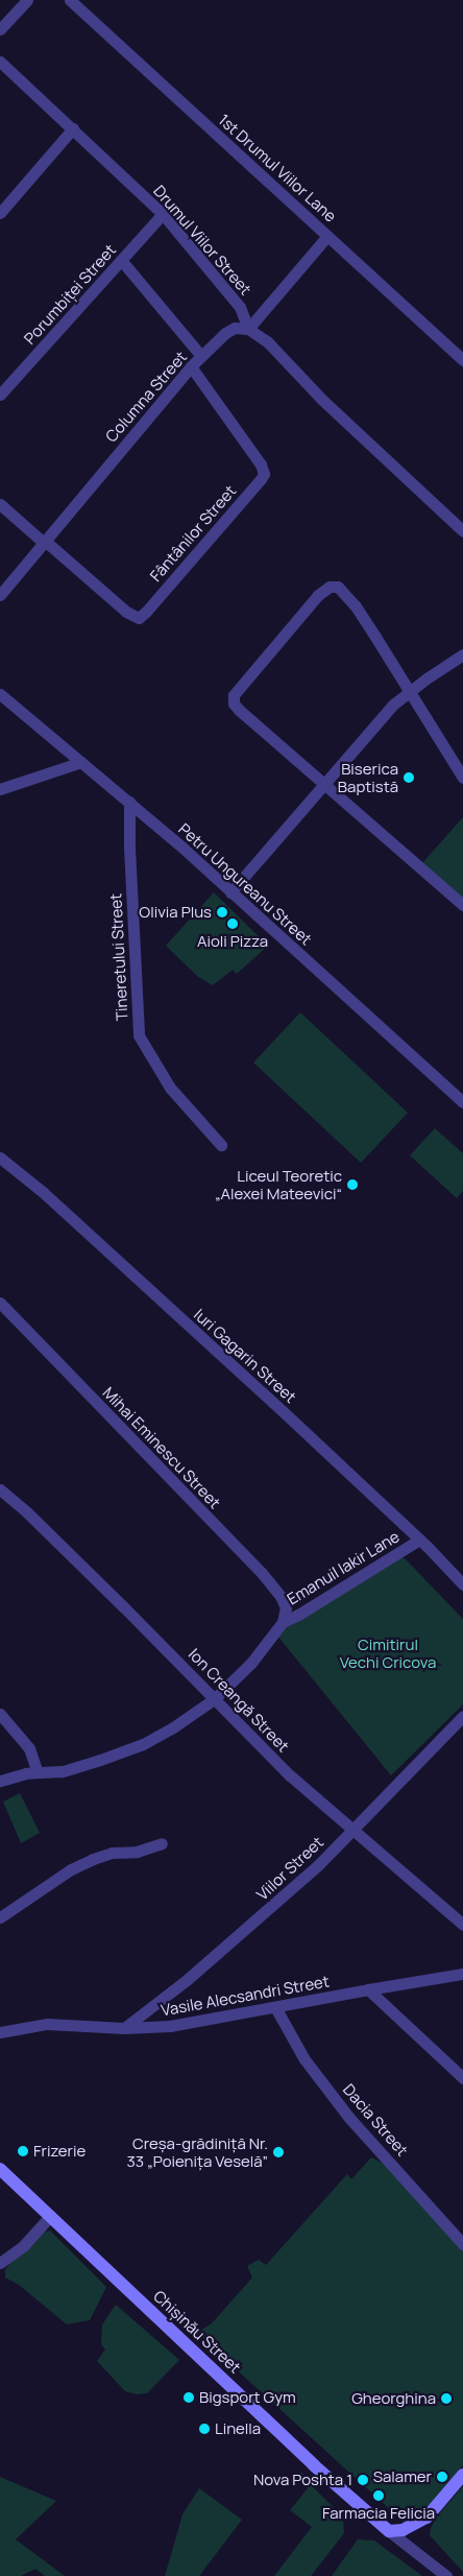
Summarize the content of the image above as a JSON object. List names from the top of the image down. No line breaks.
{"streets":{"street":["1st Drumul Viilor Lane","Drumul Viilor Street","Porumbiței Street","Columna Street","Fântânilor Street","Petru Ungureanu Street","Tineretului Street","Iuri Gagarin Street","Mihai Eminescu Street","Emanuil Iakir Lane","Ion Creangă Street","Viilor Street","Vasile Alecsandri Street","Dacia Street","Chișinău Street"]},"crossings":[["Drumul Viilor Street","Porumbiței Street"],["Drumul Viilor Street","Columna Street"],["Columna Street","Fântânilor Street"],["Petru Ungureanu Street","Tineretului Street"],["Iuri Gagarin Street","Emanuil Iakir Lane"],["Mihai Eminescu Street","Emanuil Iakir Lane"],["Ion Creangă Street","Viilor Street"],["Viilor Street","Vasile Alecsandri Street"],["Vasile Alecsandri Street","Dacia Street"]],"parks":["Cimitirul Vechi Cricova"],"places":["Biserica Baptistă","Olivia Plus","Aioli Pizza","Liceul Teoretic „Alexei Mateevici“","Frizerie","Creșa-grădiniță Nr. 33 „Poienița Veselă”","Bigsport Gym","Gheorghina","Linella","Salamer","Nova Poshta 1","Farmacia Felicia"]}
